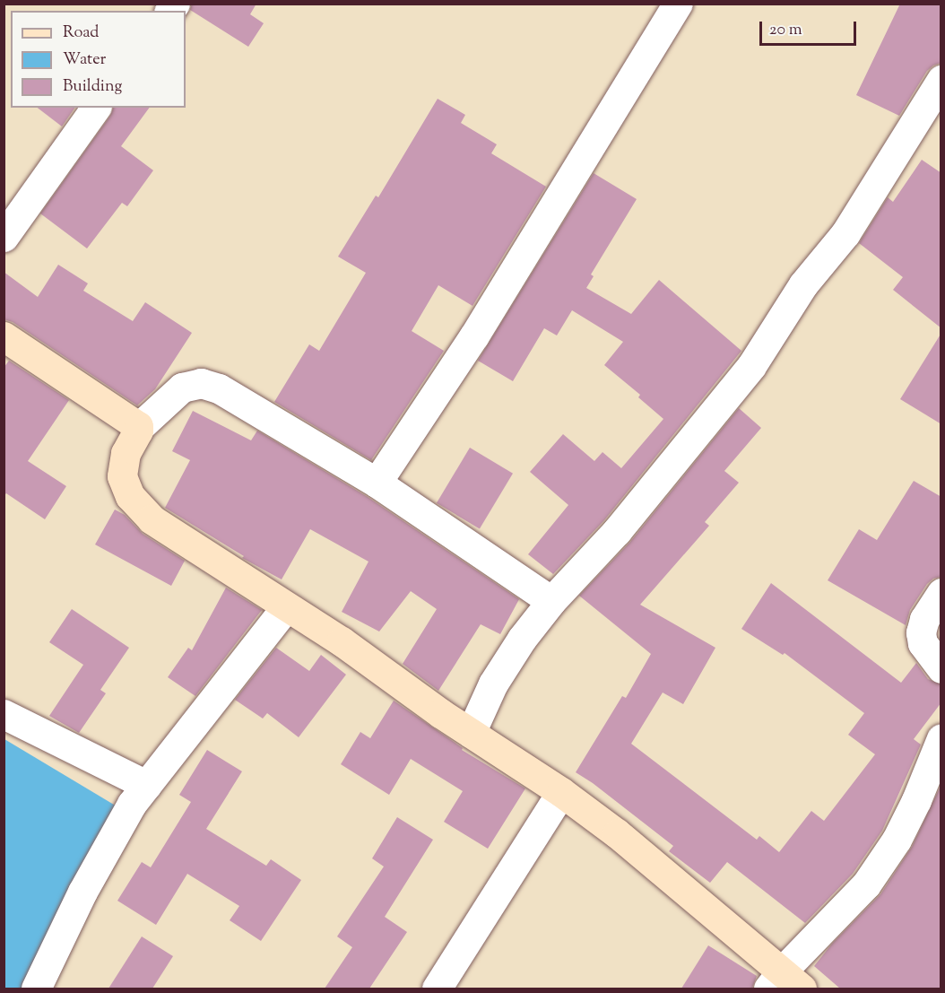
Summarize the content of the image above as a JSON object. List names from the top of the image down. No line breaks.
{"legend":["Road","Water","Building"],"scale_bar":"20 m"}
